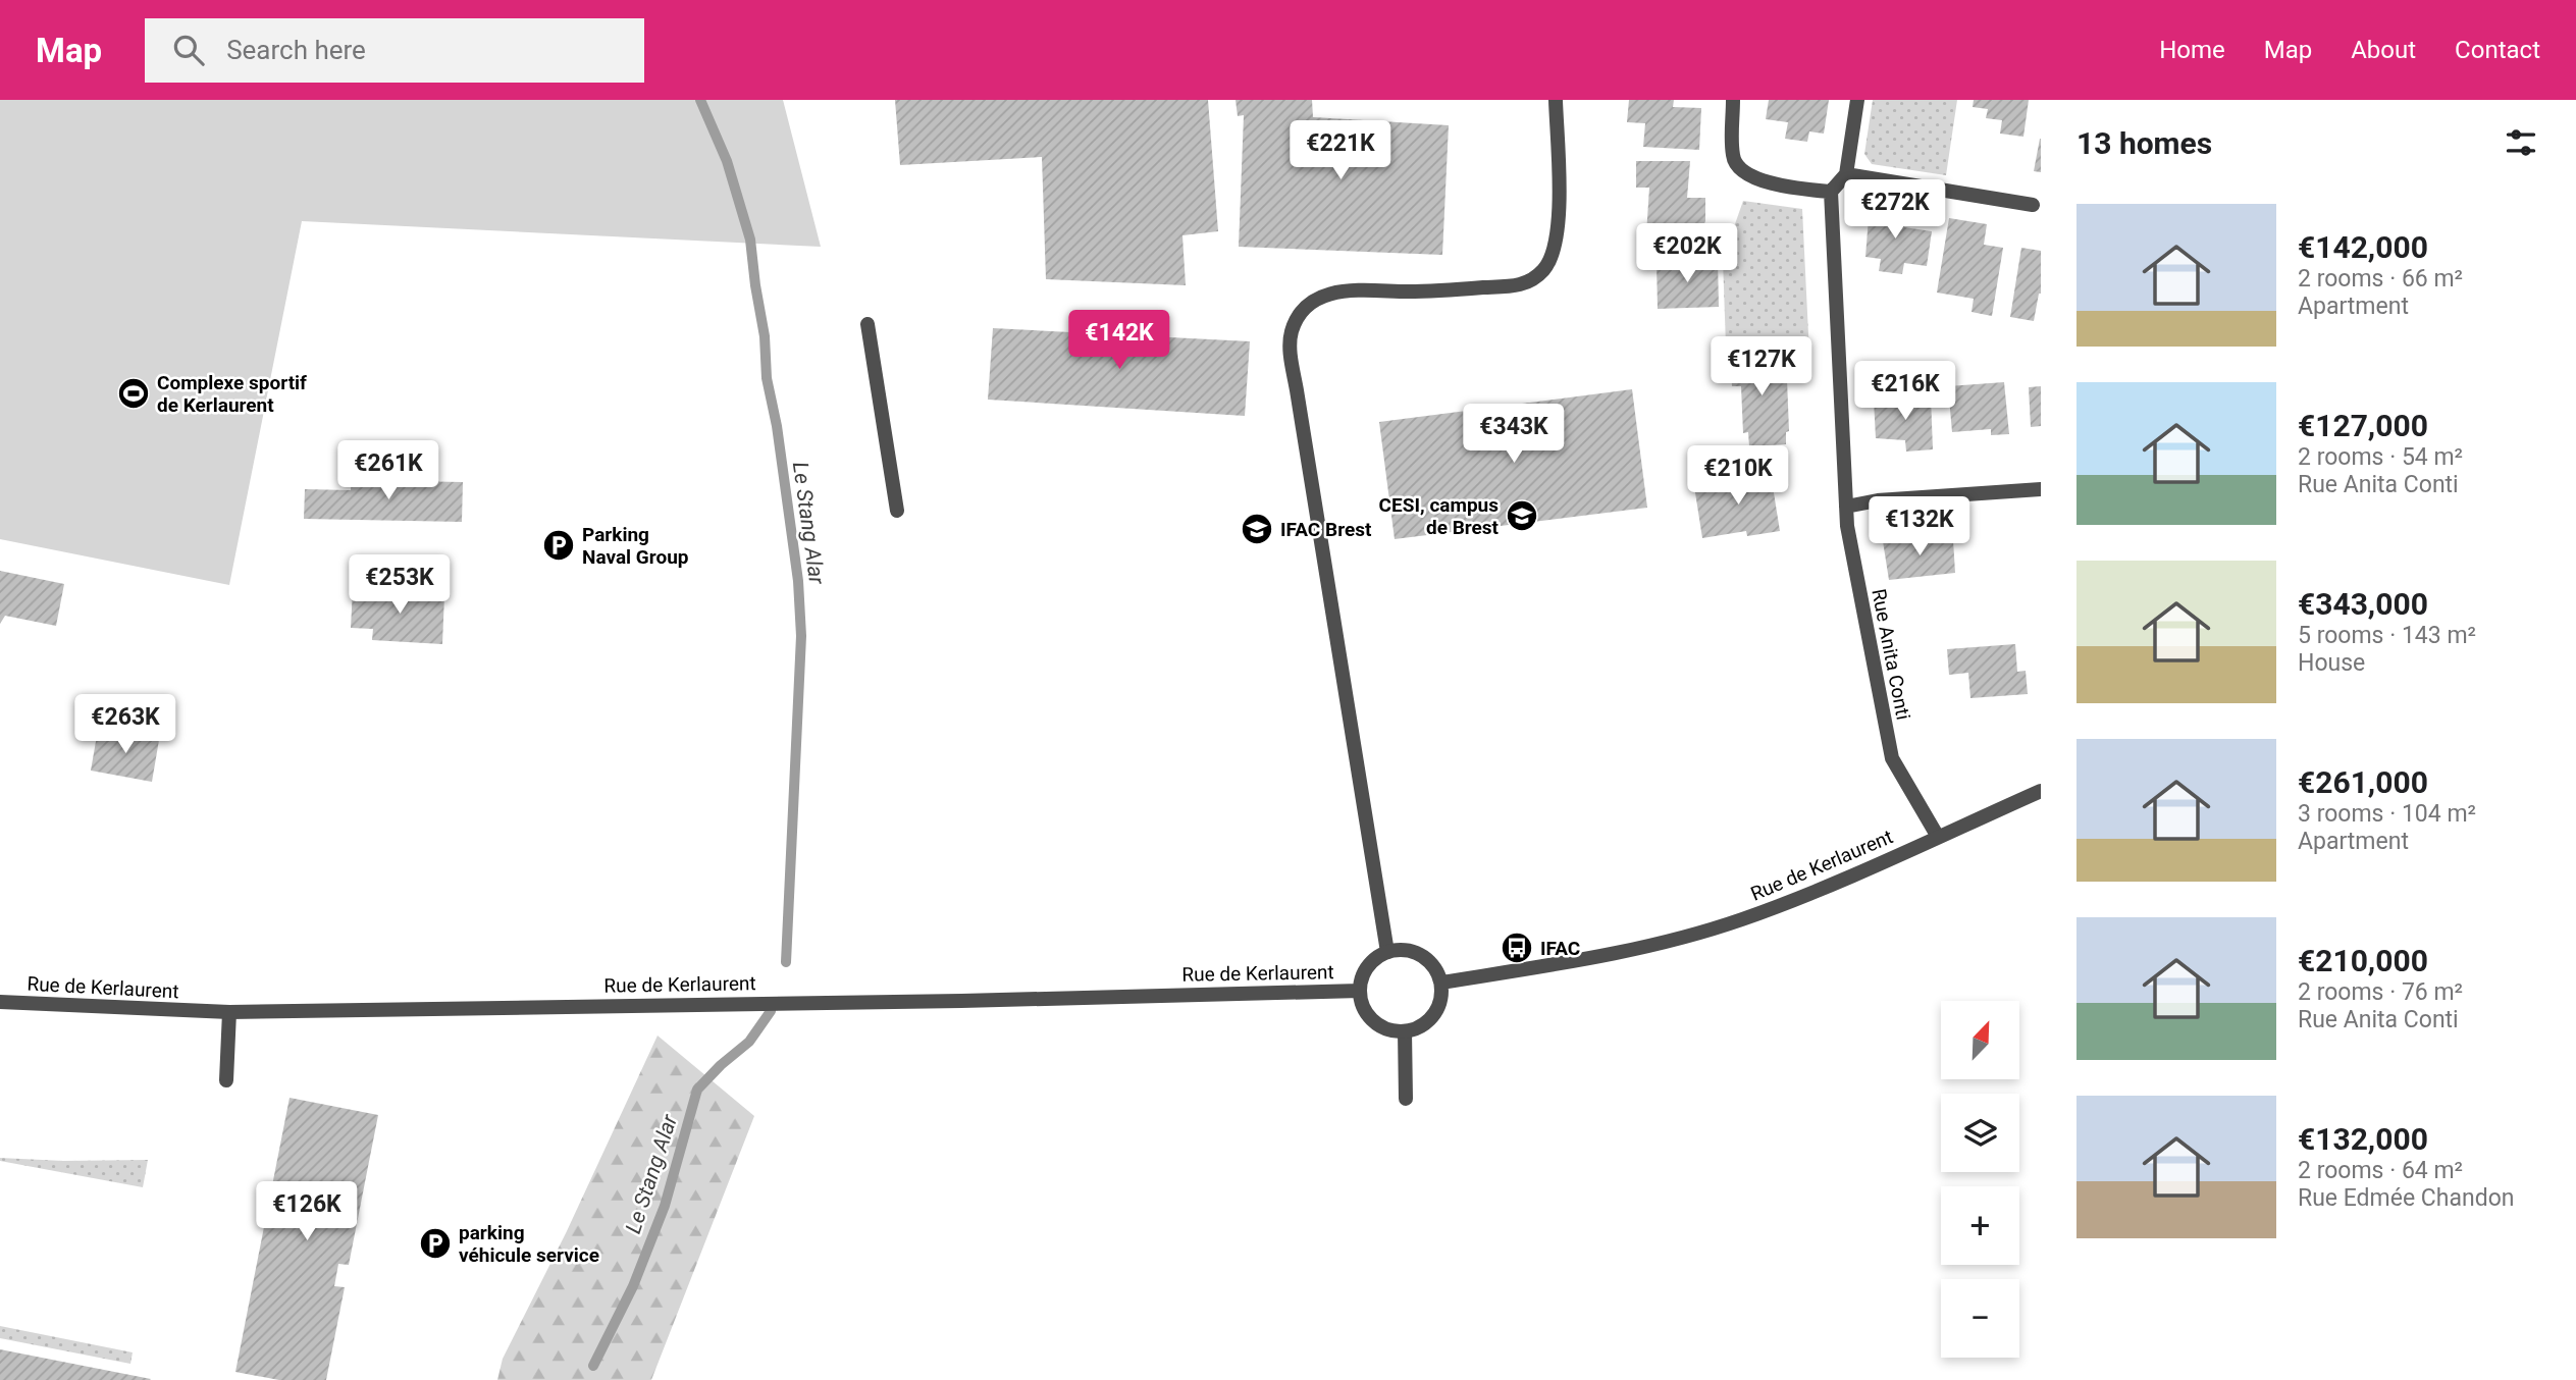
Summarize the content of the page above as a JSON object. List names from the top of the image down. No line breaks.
{"streets":{"street":["Rue Anita Conti","Rue de Kerlaurent"]},"crossings":[["Rue Anita Conti","Rue de Kerlaurent"]],"water":["Le Stang Alar"],"places":{"sports":["Complexe sportif de Kerlaurent"],"school or university":["CESI, campus de Brest","IFAC Brest"],"parking":["Parking Naval Group","parking véhicule service"],"bus stop":["IFAC"]},"north":"top right","page":{"header":"Map","search":"Search here","nav":["Home","Map","About","Contact"],"heading":"13 homes","price":["€221K","€272K","€202K","€142K","€127K","€216K","€343K","€261K","€210K","€132K","€253K","€263K","€126K"],"list":[{"name":"€142,000","note":"2 rooms · 66 m² · Apartment"},{"name":"€127,000","note":"2 rooms · 54 m² · Rue Anita Conti"},{"name":"€343,000","note":"5 rooms · 143 m² · House"},{"name":"€261,000","note":"3 rooms · 104 m² · Apartment"},{"name":"€210,000","note":"2 rooms · 76 m² · Rue Anita Conti"},{"name":"€132,000","note":"2 rooms · 64 m² · Rue Edmée Chandon"}],"map_buttons":["+","−"]}}
